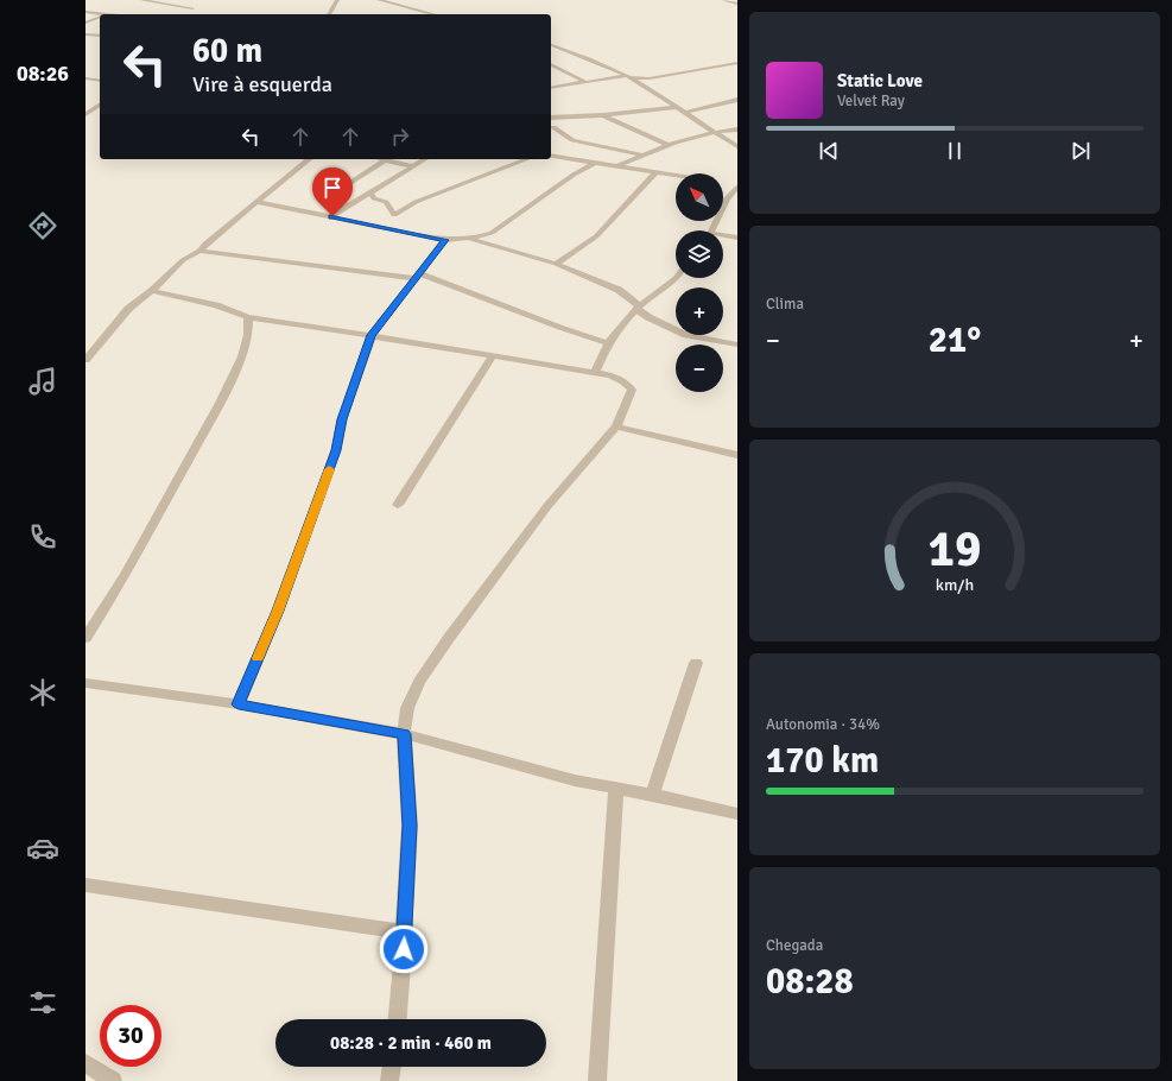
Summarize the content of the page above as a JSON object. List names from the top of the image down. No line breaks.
{"north":"top left","page":{"tabs":"08:26","turn":["60 m","Vire à esquerda"],"song":["Static Love","Velvet Ray"],"map_buttons":["+","−"],"tile":["Clima",["Autonomia · 34%","170 km"],["Chegada","08:28"]],"heat":["−","21°","+"],"limit":"30","trip":"08:28 · 2 min · 460 m","gauge":["19","km/h"]}}
